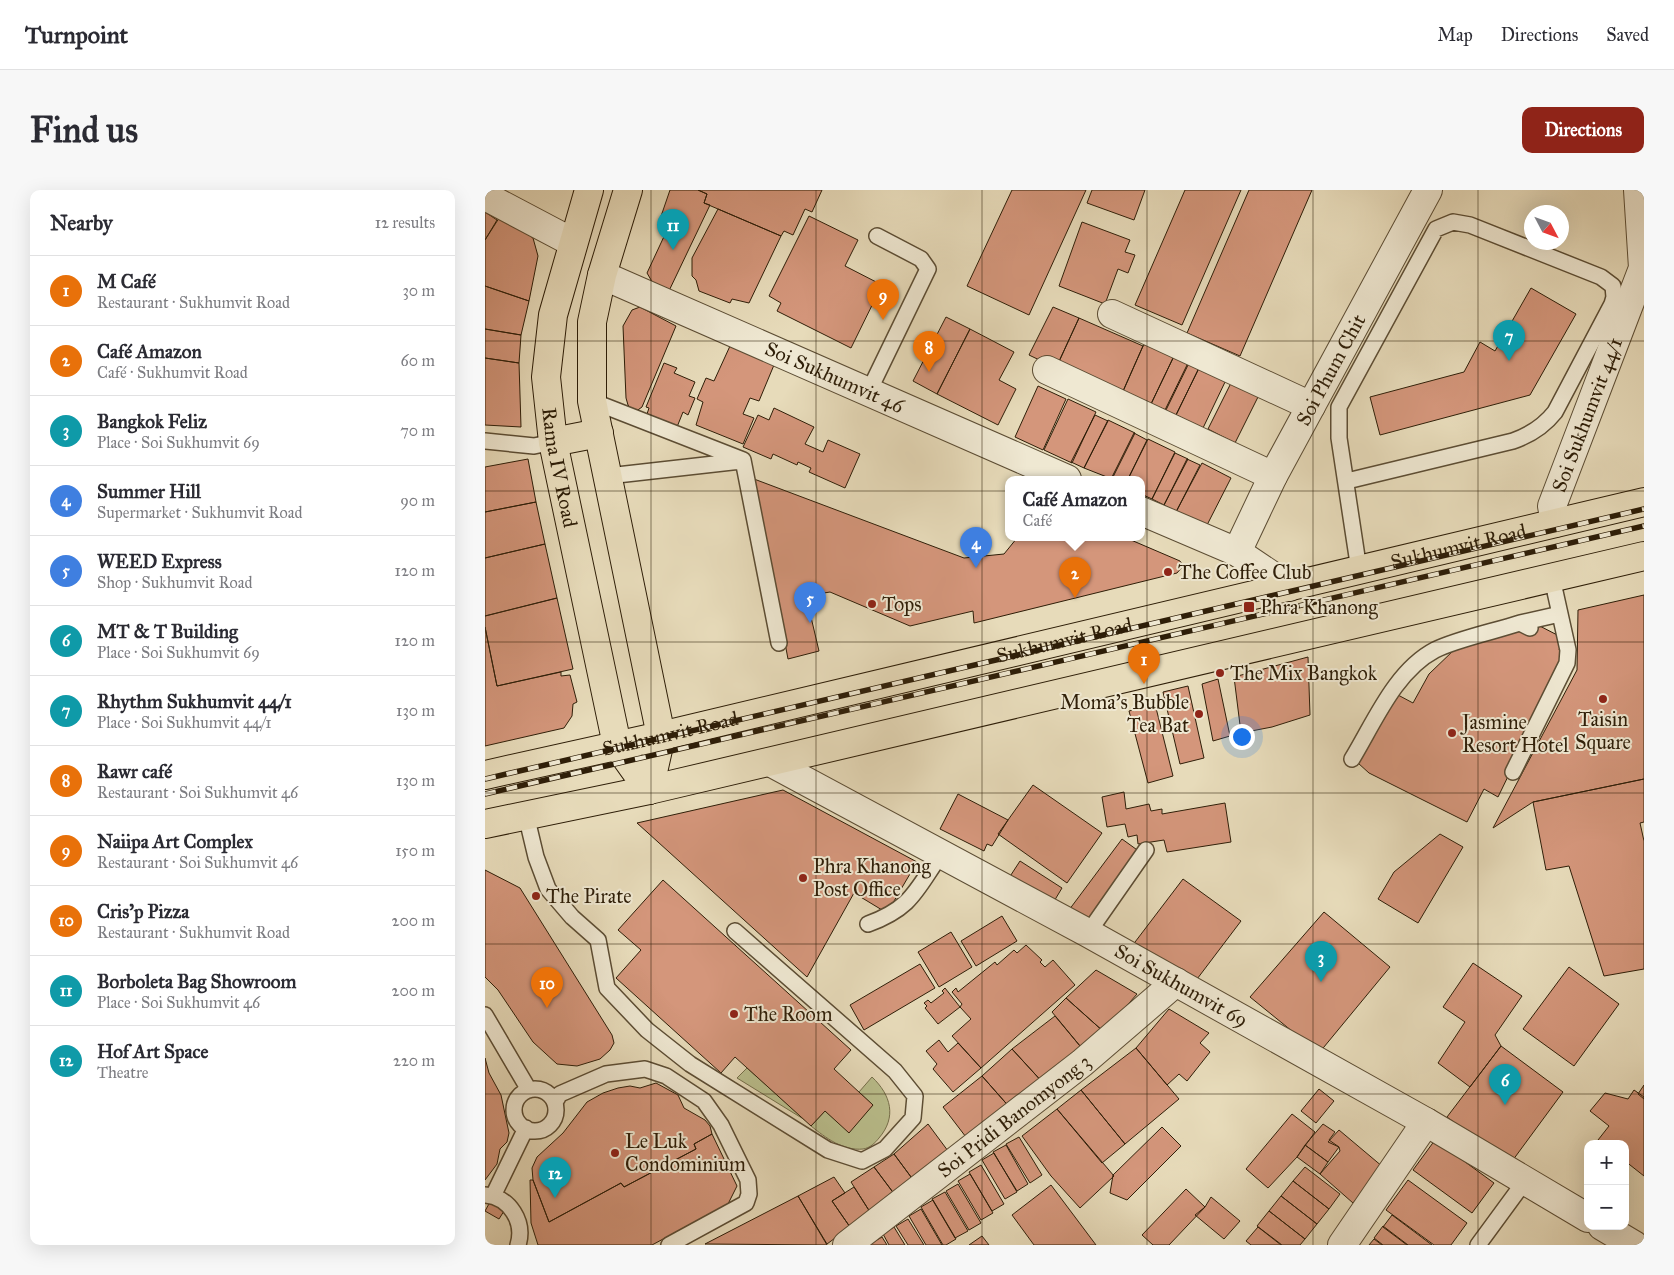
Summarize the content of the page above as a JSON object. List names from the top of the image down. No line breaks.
{"streets":{"main road":["Rama IV Road","Sukhumvit Road"],"street":["Soi Phum Chit","Soi Sukhumvit 46","Soi Sukhumvit 44/1","Soi Sukhumvit 69","Soi Pridi Banomyong 3"]},"crossings":[["Soi Sukhumvit 44/1","Sukhumvit Road"],["Rama IV Road","Sukhumvit Road"],["Soi Sukhumvit 69","Soi Pridi Banomyong 3"]],"places":{"other":["The Coffee Club","Tops","The Mix Bangkok","Taisin Square","Moma's Bubble Tea Bat","Jasmine Resort Hotel","Phra Khanong Post Office","The Pirate","The Room","Le Luk Condominium"],"transit":["Phra Khanong"]},"north":"bottom right","page":{"header":"Turnpoint","nav":["Map","Directions","Saved"],"buttons":"Directions","title":"Find us","heading":["Nearby","12 results"],"pins":["11","9","7","8","4","2","5","1","3","10","6","12"],"list":[{"mark":"1","name":"M Café","note":"Restaurant · Sukhumvit Road","value":"30 m"},{"mark":"2","name":"Café Amazon","note":"Café · Sukhumvit Road","value":"60 m"},{"mark":"3","name":"Bangkok Feliz","note":"Place · Soi Sukhumvit 69","value":"70 m"},{"mark":"4","name":"Summer Hill","note":"Supermarket · Sukhumvit Road","value":"90 m"},{"mark":"5","name":"WEED Express","note":"Shop · Sukhumvit Road","value":"120 m"},{"mark":"6","name":"MT & T Building","note":"Place · Soi Sukhumvit 69","value":"120 m"},{"mark":"7","name":"Rhythm Sukhumvit 44/1","note":"Place · Soi Sukhumvit 44/1","value":"130 m"},{"mark":"8","name":"Rawr café","note":"Restaurant · Soi Sukhumvit 46","value":"130 m"},{"mark":"9","name":"Naiipa Art Complex","note":"Restaurant · Soi Sukhumvit 46","value":"150 m"},{"mark":"10","name":"Cris'p Pizza","note":"Restaurant · Sukhumvit Road","value":"200 m"},{"mark":"11","name":"Borboleta Bag Showroom","note":"Place · Soi Sukhumvit 46","value":"200 m"},{"mark":"12","name":"Hof Art Space","note":"Theatre","value":"220 m"}],"popup":["Café Amazon","Café"],"map_buttons":["+","−"]}}
